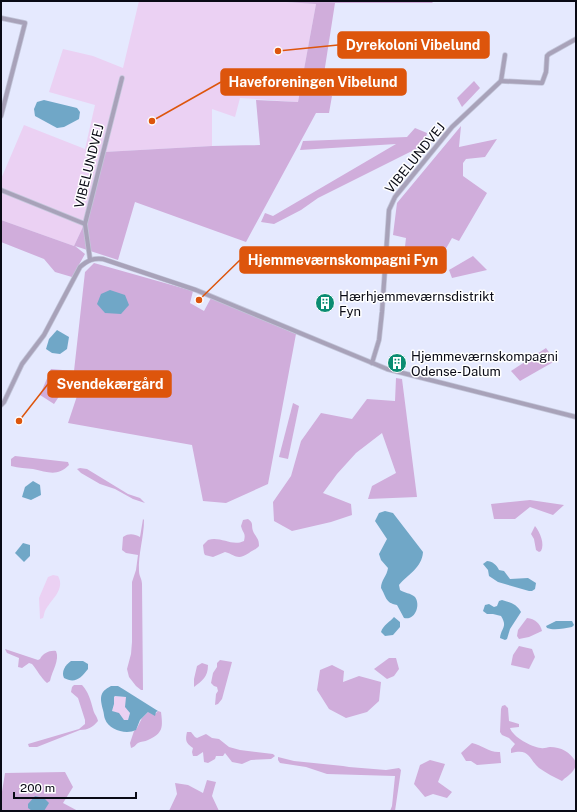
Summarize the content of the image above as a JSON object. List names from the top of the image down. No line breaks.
{"streets":{"street":["VIBELUNDVEJ"]},"places":{"other":["Dyrekoloni Vibelund","Haveforeningen Vibelund","Hjemmeværnskompagni Fyn","Svendekærgård"],"building":["Hærhjemmeværnsdistrikt Fyn","Hjemmeværnskompagni Odense-Dalum"]},"scale_bar":"200 m"}
